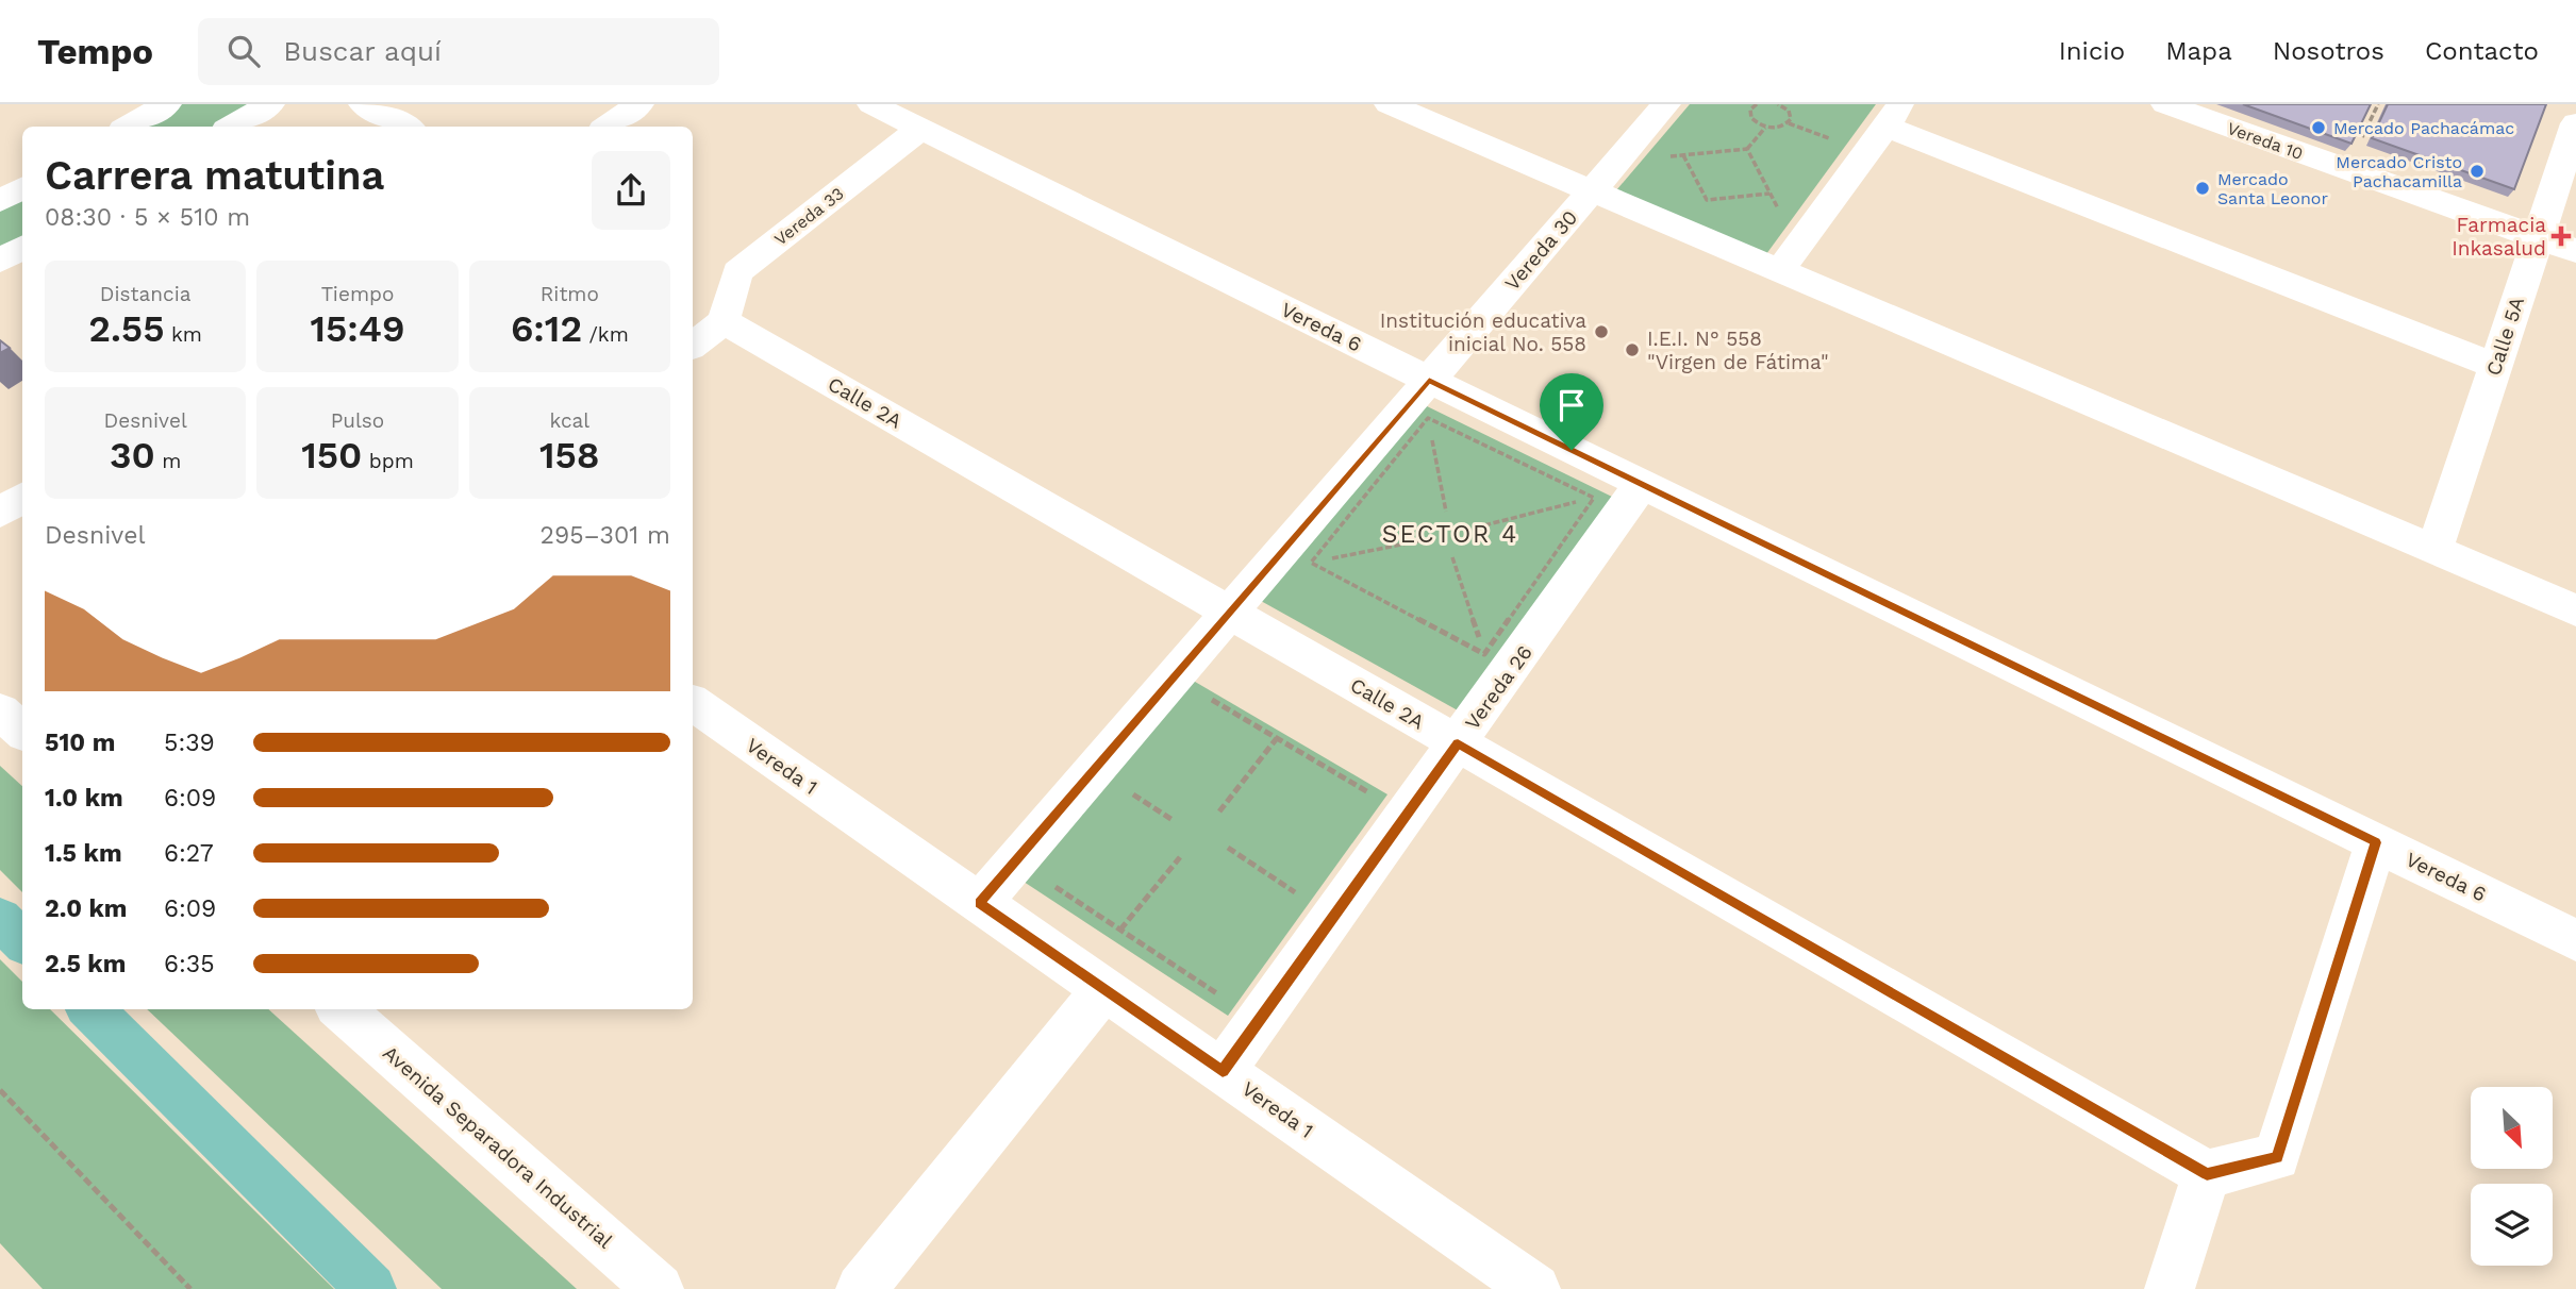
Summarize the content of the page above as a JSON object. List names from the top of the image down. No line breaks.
{"streets":{"street":["Vereda 10","Vereda 33","Vereda 30","Vereda 6","Calle 5A","Calle 2A","Vereda 26","Vereda 1","Avenida Separadora Industrial"]},"crossings":[["Vereda 10","Calle 5A"],["Vereda 33","Vereda 6"],["Vereda 33","Calle 2A"],["Vereda 30","Vereda 6"],["Vereda 30","Calle 2A"],["Vereda 30","Vereda 1"],["Vereda 6","Vereda 26"],["Calle 2A","Vereda 26"],["Vereda 26","Vereda 1"]],"districts":["SECTOR 4"],"places":{"other":["Mercado Pachacámac","Mercado Cristo Pachacamilla","Mercado Santa Leonor","Institución educativa inicial No. 558","I.E.I. N° 558 \"Virgen de Fátima\""],"health":["Farmacia Inkasalud"]},"north":"bottom right","page":{"header":"Tempo","search":"Buscar aquí","nav":["Inicio","Mapa","Nosotros","Contacto"],"heading":["Carrera matutina","08:30 · 5 × 510 m"],"stats":[["Distancia","2.55 km"],["Tiempo","15:49"],["Ritmo","6:12 /km"],["Desnivel","30 m"],["Pulso","150 bpm"],["kcal","158"]],"chart":["Desnivel","295–301 m"],"list":[{"name":"510 m","note":"5:39"},{"name":"1.0 km","note":"6:09"},{"name":"1.5 km","note":"6:27"},{"name":"2.0 km","note":"6:09"},{"name":"2.5 km","note":"6:35"}]}}
